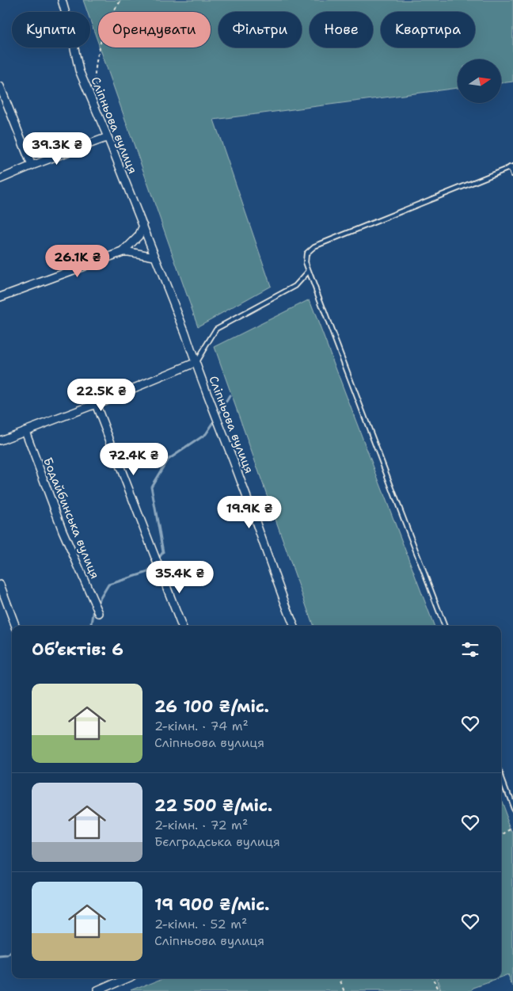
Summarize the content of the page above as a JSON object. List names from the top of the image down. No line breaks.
{"streets":{"street":["Сліпньова вулиця","Бодайбинська вулиця"]},"north":"right","page":{"chip":["Купити","Орендувати","Фільтри","Нове","Квартира"],"price":["39.3K ₴","26.1K ₴","22.5K ₴","72.4K ₴","19.9K ₴","35.4K ₴"],"heading":"Об’єктів: 6","list":[{"name":"26 100 ₴/міс.","note":"2-кімн. · 74 m² · Сліпньова вулиця"},{"name":"22 500 ₴/міс.","note":"2-кімн. · 72 m² · Бєлградська вулиця"},{"name":"19 900 ₴/міс.","note":"2-кімн. · 52 m² · Сліпньова вулиця"}]}}
